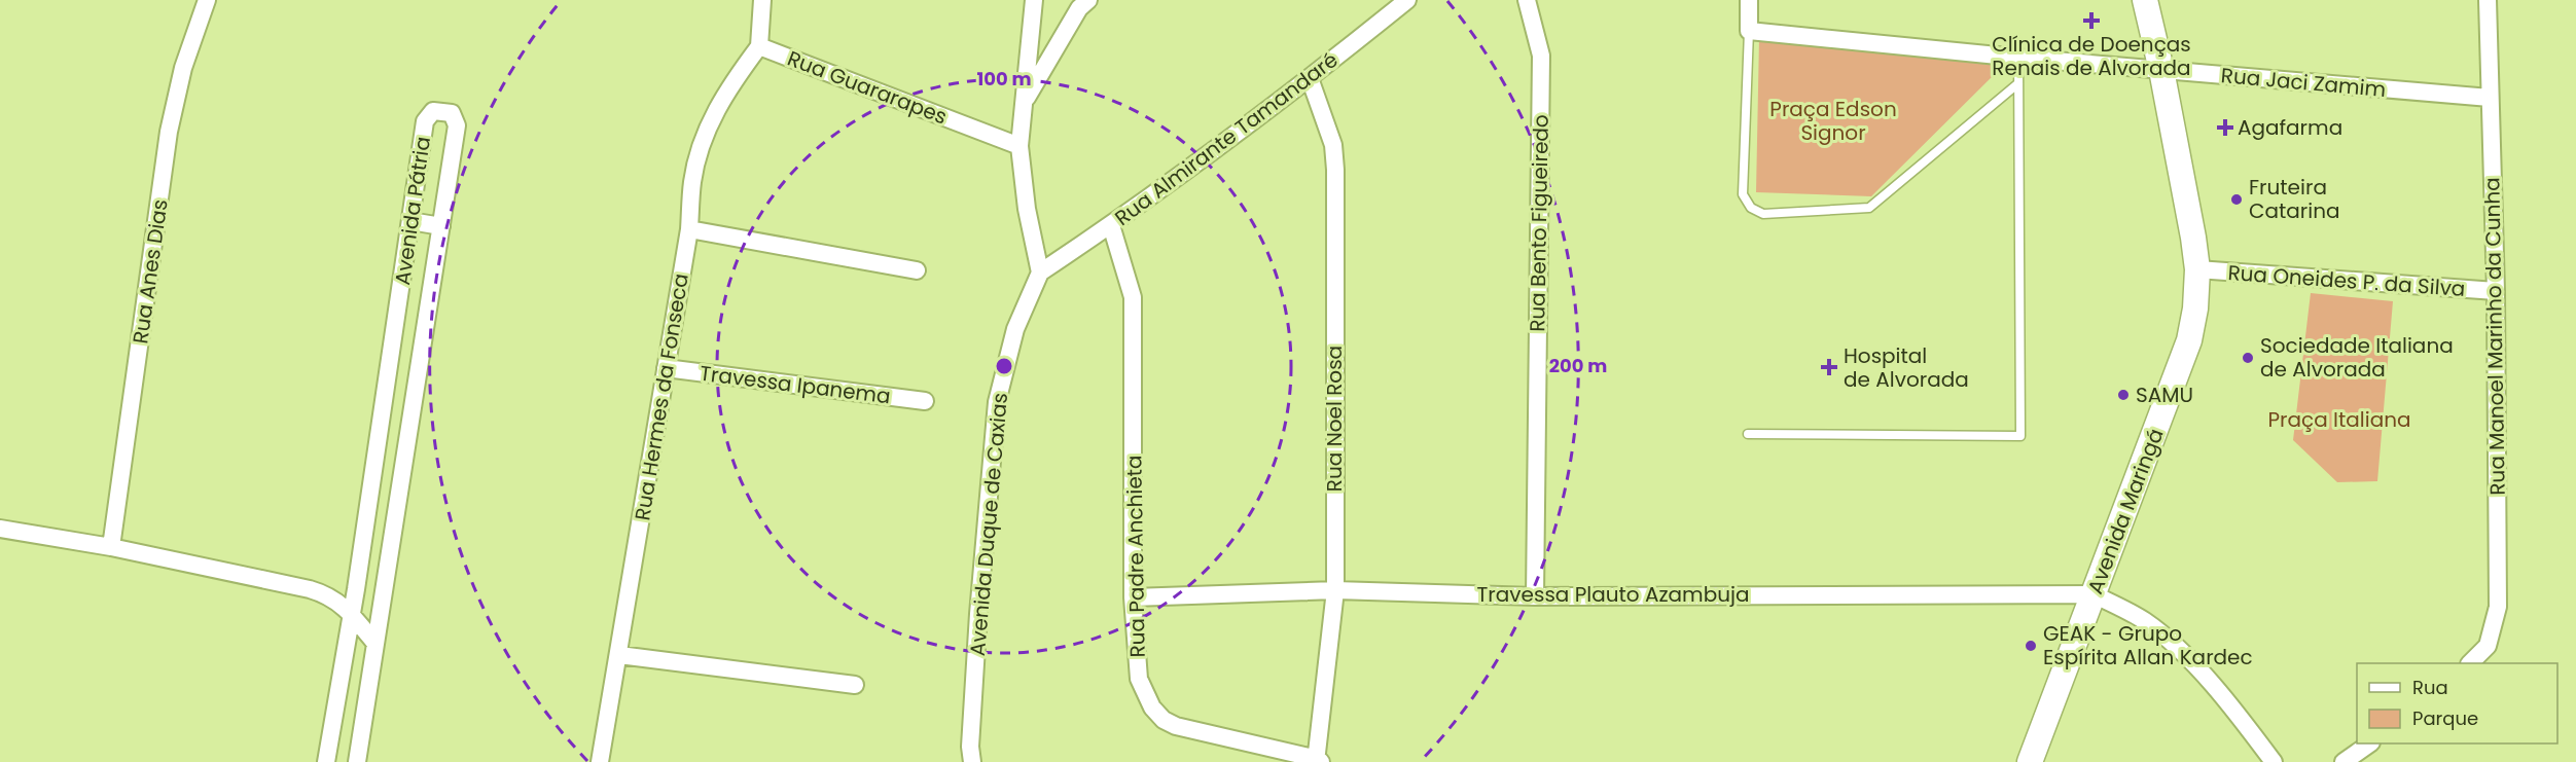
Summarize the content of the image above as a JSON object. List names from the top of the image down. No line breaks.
{"streets":{"main road":["Avenida Maringá"],"street":["Rua Jaci Zamim","Rua Guararapes","Rua Almirante Tamandaré","Avenida Pátria","Rua Bento Figueiredo","Rua Anes Dias","Rua Oneides P. da Silva","Rua Manoel Marinho da Cunha","Travessa Ipanema","Rua Hermes da Fonseca","Rua Noel Rosa","Avenida Duque de Caxias","Rua Padre Anchieta","Travessa Plauto Azambuja"]},"crossings":[["Rua Jaci Zamim","Rua Manoel Marinho da Cunha"],["Rua Jaci Zamim","Avenida Maringá"],["Rua Guararapes","Rua Hermes da Fonseca"],["Rua Almirante Tamandaré","Rua Noel Rosa"],["Rua Almirante Tamandaré","Avenida Duque de Caxias"],["Rua Almirante Tamandaré","Rua Padre Anchieta"],["Rua Bento Figueiredo","Travessa Plauto Azambuja"],["Rua Oneides P. da Silva","Rua Manoel Marinho da Cunha"],["Rua Oneides P. da Silva","Avenida Maringá"],["Travessa Ipanema","Rua Hermes da Fonseca"],["Rua Noel Rosa","Rua Padre Anchieta"],["Rua Noel Rosa","Travessa Plauto Azambuja"],["Avenida Maringá","Travessa Plauto Azambuja"],["Rua Padre Anchieta","Travessa Plauto Azambuja"]],"parks":["Praça Edson Signor","Praça Italiana"],"places":{"health":["Clínica de Doenças Renais de Alvorada","Agafarma","Hospital de Alvorada"],"other":["Fruteira Catarina","Sociedade Italiana de Alvorada","SAMU","GEAK - Grupo Espírita Allan Kardec"]},"legend":["Rua","Parque"],"rings":["100 m","200 m"]}
